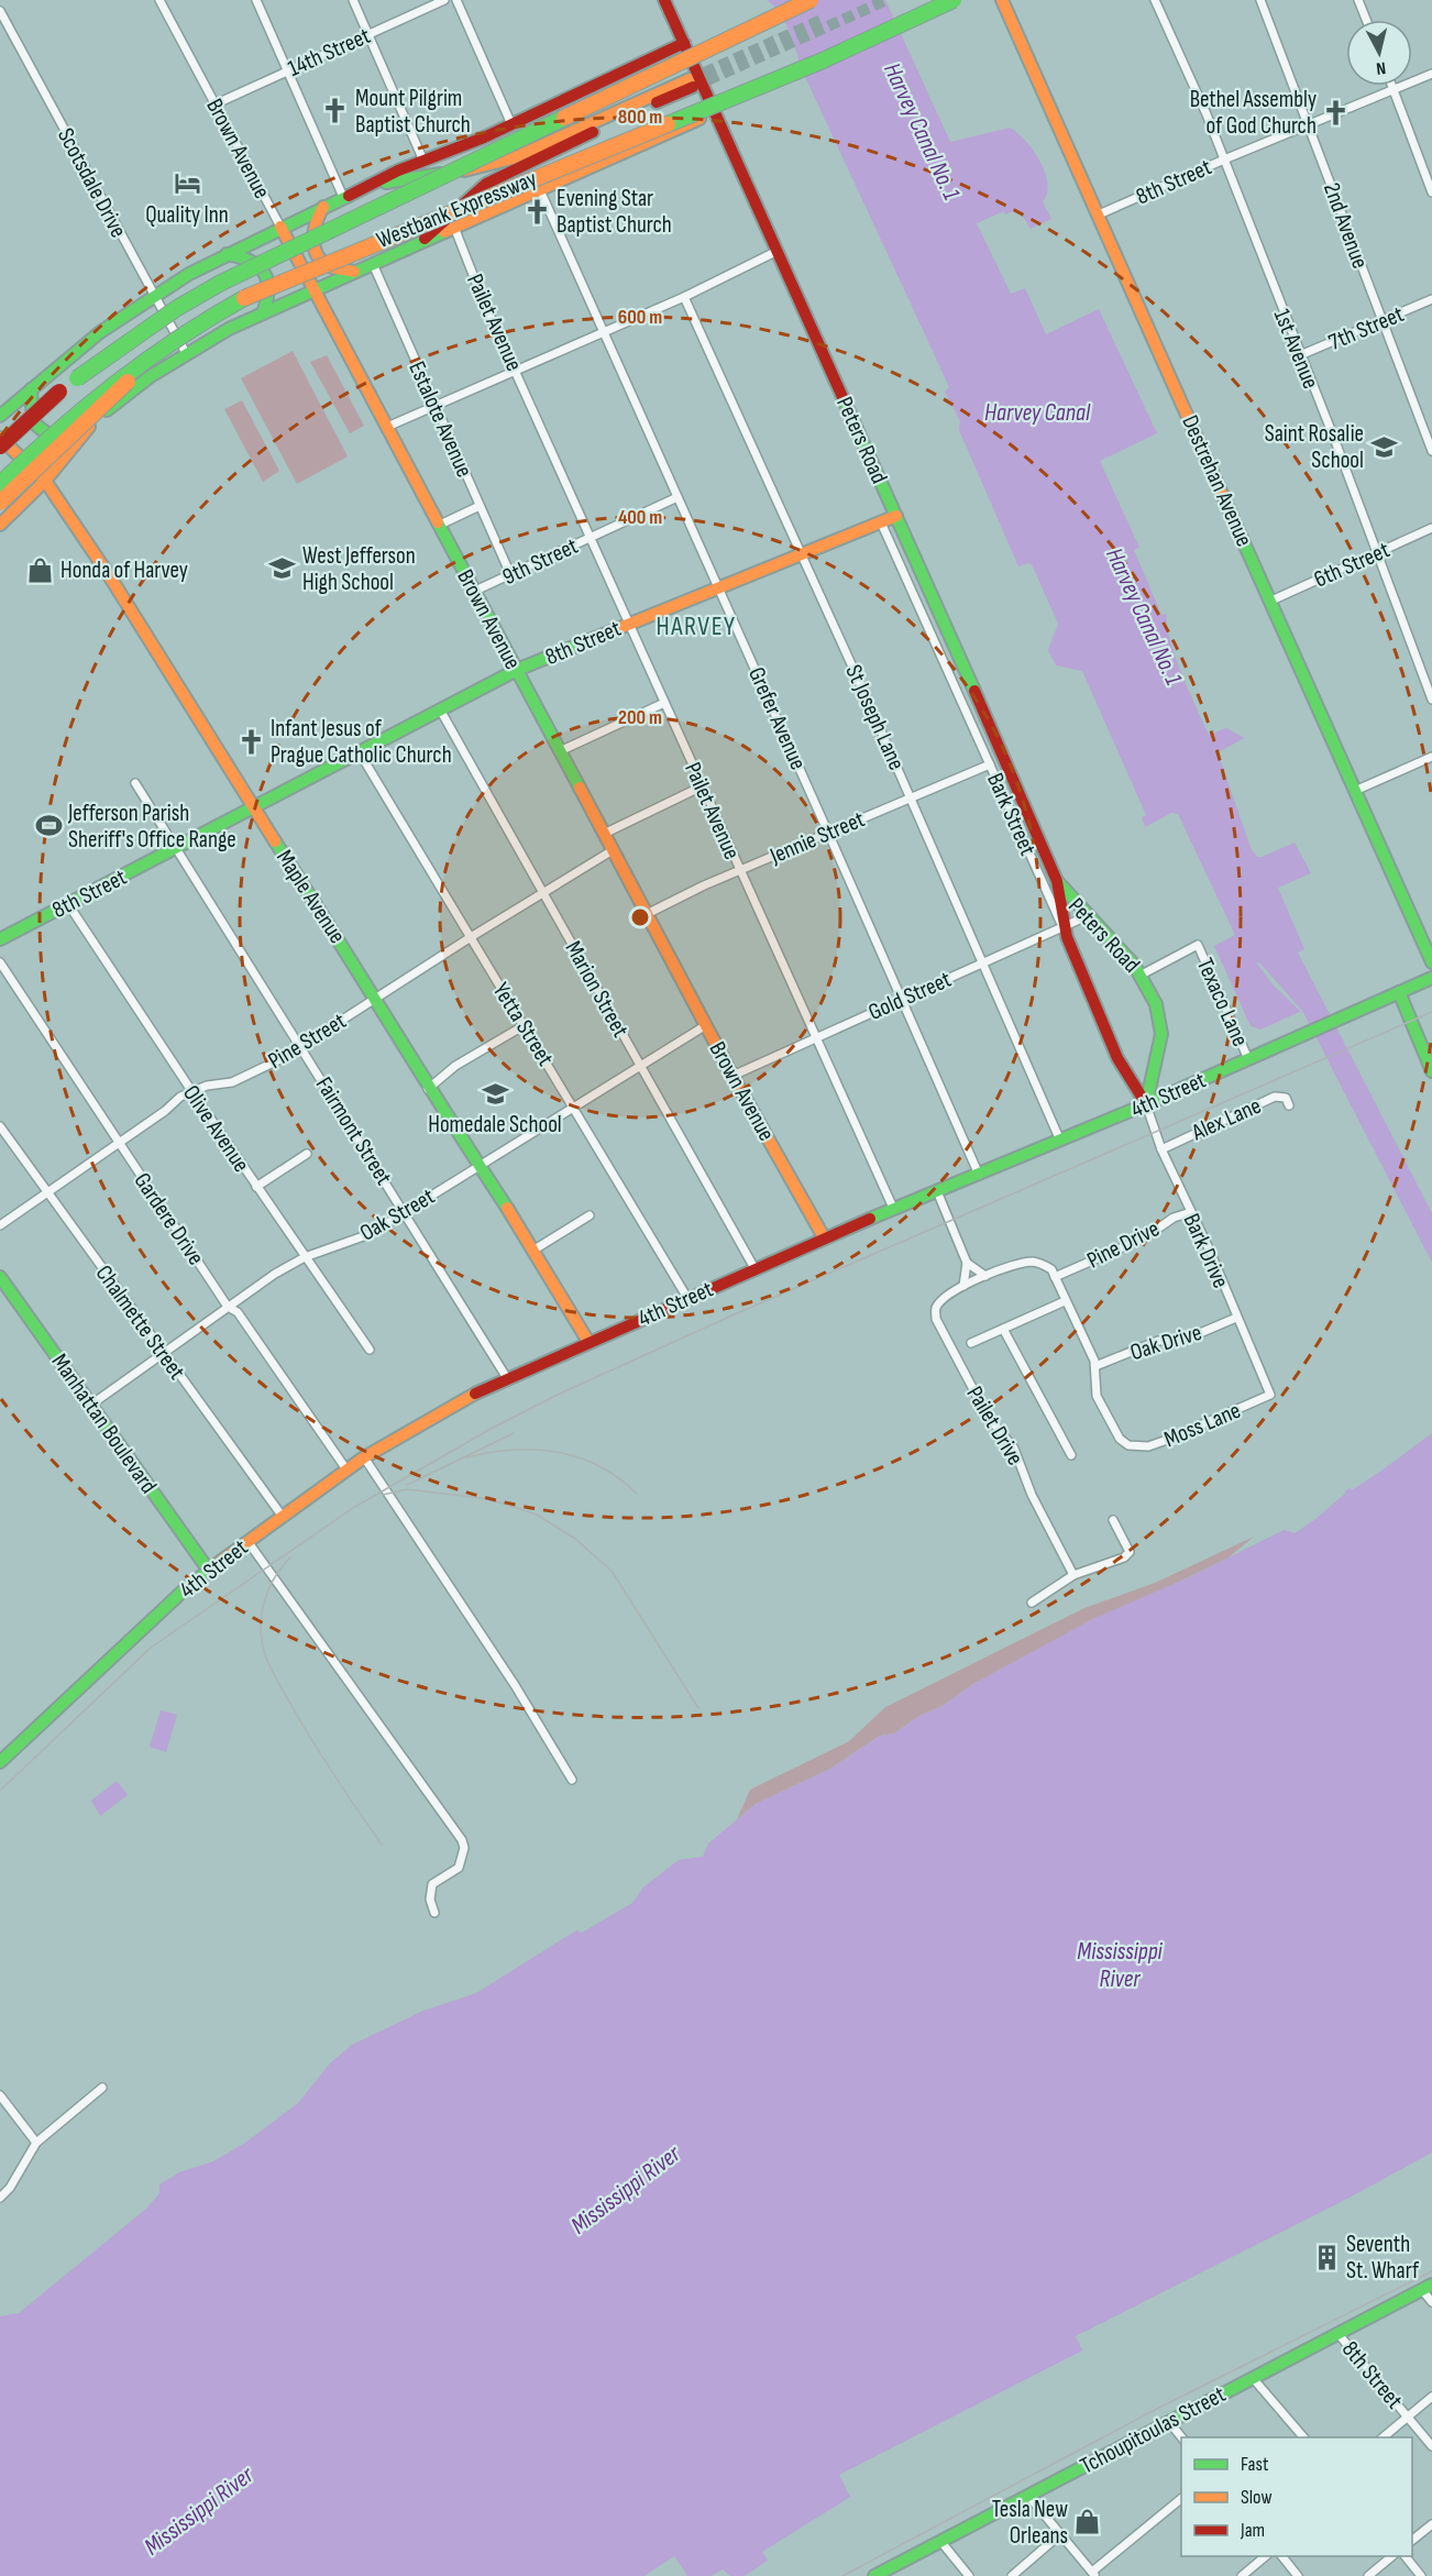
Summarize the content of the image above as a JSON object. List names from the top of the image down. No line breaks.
{"streets":{"main road":["Brown Avenue","8th Street","Westbank Expressway","Peters Road","Destrehan Avenue","Bark Street","Maple Avenue","4th Street","Manhattan Boulevard","Tchoupitoulas Street"],"street":["14th Street","Scotsdale Drive","2nd Avenue","Pailet Avenue","7th Street","1st Avenue","Estalote Avenue","9th Street","6th Street","St Joseph Lane","Grefer Avenue","Jennie Street","Marion Street","Gold Street","Texaco Lane","Yetta Street","Pine Street","Alex Lane","Olive Avenue","Fairmont Street","Oak Street","Gardere Drive","Pine Drive","Bark Drive","Chalmette Street","Oak Drive","Moss Lane","Pailet Drive"]},"crossings":[["14th Street","Brown Avenue"],["Brown Avenue","8th Street"],["Brown Avenue","Westbank Expressway"],["Brown Avenue","9th Street"],["Brown Avenue","Jennie Street"],["Brown Avenue","Gold Street"],["Brown Avenue","Pine Street"],["Brown Avenue","4th Street"],["Brown Avenue","Oak Street"],["8th Street","2nd Avenue"],["8th Street","Pailet Avenue"],["8th Street","1st Avenue"],["8th Street","Peters Road"],["8th Street","Destrehan Avenue"],["8th Street","St Joseph Lane"],["8th Street","Grefer Avenue"],["8th Street","Bark Street"],["8th Street","Maple Avenue"],["8th Street","Marion Street"],["8th Street","Yetta Street"],["8th Street","Olive Avenue"],["8th Street","Fairmont Street"],["8th Street","Tchoupitoulas Street"],["Scotsdale Drive","Westbank Expressway"],["Westbank Expressway","Pailet Avenue"],["Westbank Expressway","Estalote Avenue"],["Westbank Expressway","Peters Road"],["Westbank Expressway","Grefer Avenue"],["Westbank Expressway","Maple Avenue"],["2nd Avenue","7th Street"],["Pailet Avenue","9th Street"],["Pailet Avenue","Jennie Street"],["Pailet Avenue","Gold Street"],["Pailet Avenue","4th Street"],["7th Street","1st Avenue"],["1st Avenue","6th Street"],["Estalote Avenue","9th Street"],["Peters Road","Bark Street"],["Peters Road","Gold Street"],["Peters Road","Texaco Lane"],["Peters Road","4th Street"],["Peters Road","Bark Drive"],["Destrehan Avenue","6th Street"],["9th Street","Grefer Avenue"],["St Joseph Lane","Jennie Street"],["St Joseph Lane","Gold Street"],["St Joseph Lane","4th Street"],["Grefer Avenue","Jennie Street"],["Grefer Avenue","Gold Street"],["Grefer Avenue","4th Street"],["Bark Street","Jennie Street"],["Bark Street","Gold Street"],["Bark Street","4th Street"],["Bark Street","Bark Drive"],["Maple Avenue","Pine Street"],["Maple Avenue","4th Street"],["Maple Avenue","Oak Street"],["Marion Street","Pine Street"],["Marion Street","4th Street"],["Marion Street","Oak Street"],["Texaco Lane","4th Street"],["Yetta Street","Pine Street"],["Yetta Street","4th Street"],["Yetta Street","Oak Street"],["Pine Street","Olive Avenue"],["Pine Street","Fairmont Street"],["Pine Street","Gardere Drive"],["Pine Street","Chalmette Street"],["4th Street","Fairmont Street"],["4th Street","Gardere Drive"],["4th Street","Bark Drive"],["4th Street","Chalmette Street"],["4th Street","Manhattan Boulevard"],["Alex Lane","Bark Drive"],["Olive Avenue","Oak Street"],["Fairmont Street","Oak Street"],["Oak Street","Gardere Drive"],["Oak Street","Chalmette Street"],["Oak Street","Manhattan Boulevard"],["Pine Drive","Bark Drive"],["Pine Drive","Pailet Drive"],["Bark Drive","Oak Drive"],["Bark Drive","Moss Lane"],["Oak Drive","Moss Lane"]],"districts":["HARVEY"],"water":["Harvey Canal No. 1","Harvey Canal","Mississippi River"],"places":{"church":["Mount Pilgrim Baptist Church","Bethel Assembly of God Church","Evening Star Baptist Church","Infant Jesus of Prague Catholic Church"],"hotel":["Quality Inn"],"school or university":["Saint Rosalie School","West Jefferson High School","Homedale School"],"shop":["Honda of Harvey","Tesla New Orleans"],"sports":["Jefferson Parish Sheriff's Office Range"],"building":["Seventh St. Wharf"]},"legend":["Fast","Slow","Jam"],"north":"bottom","rings":["800 m","600 m","400 m","200 m"]}
